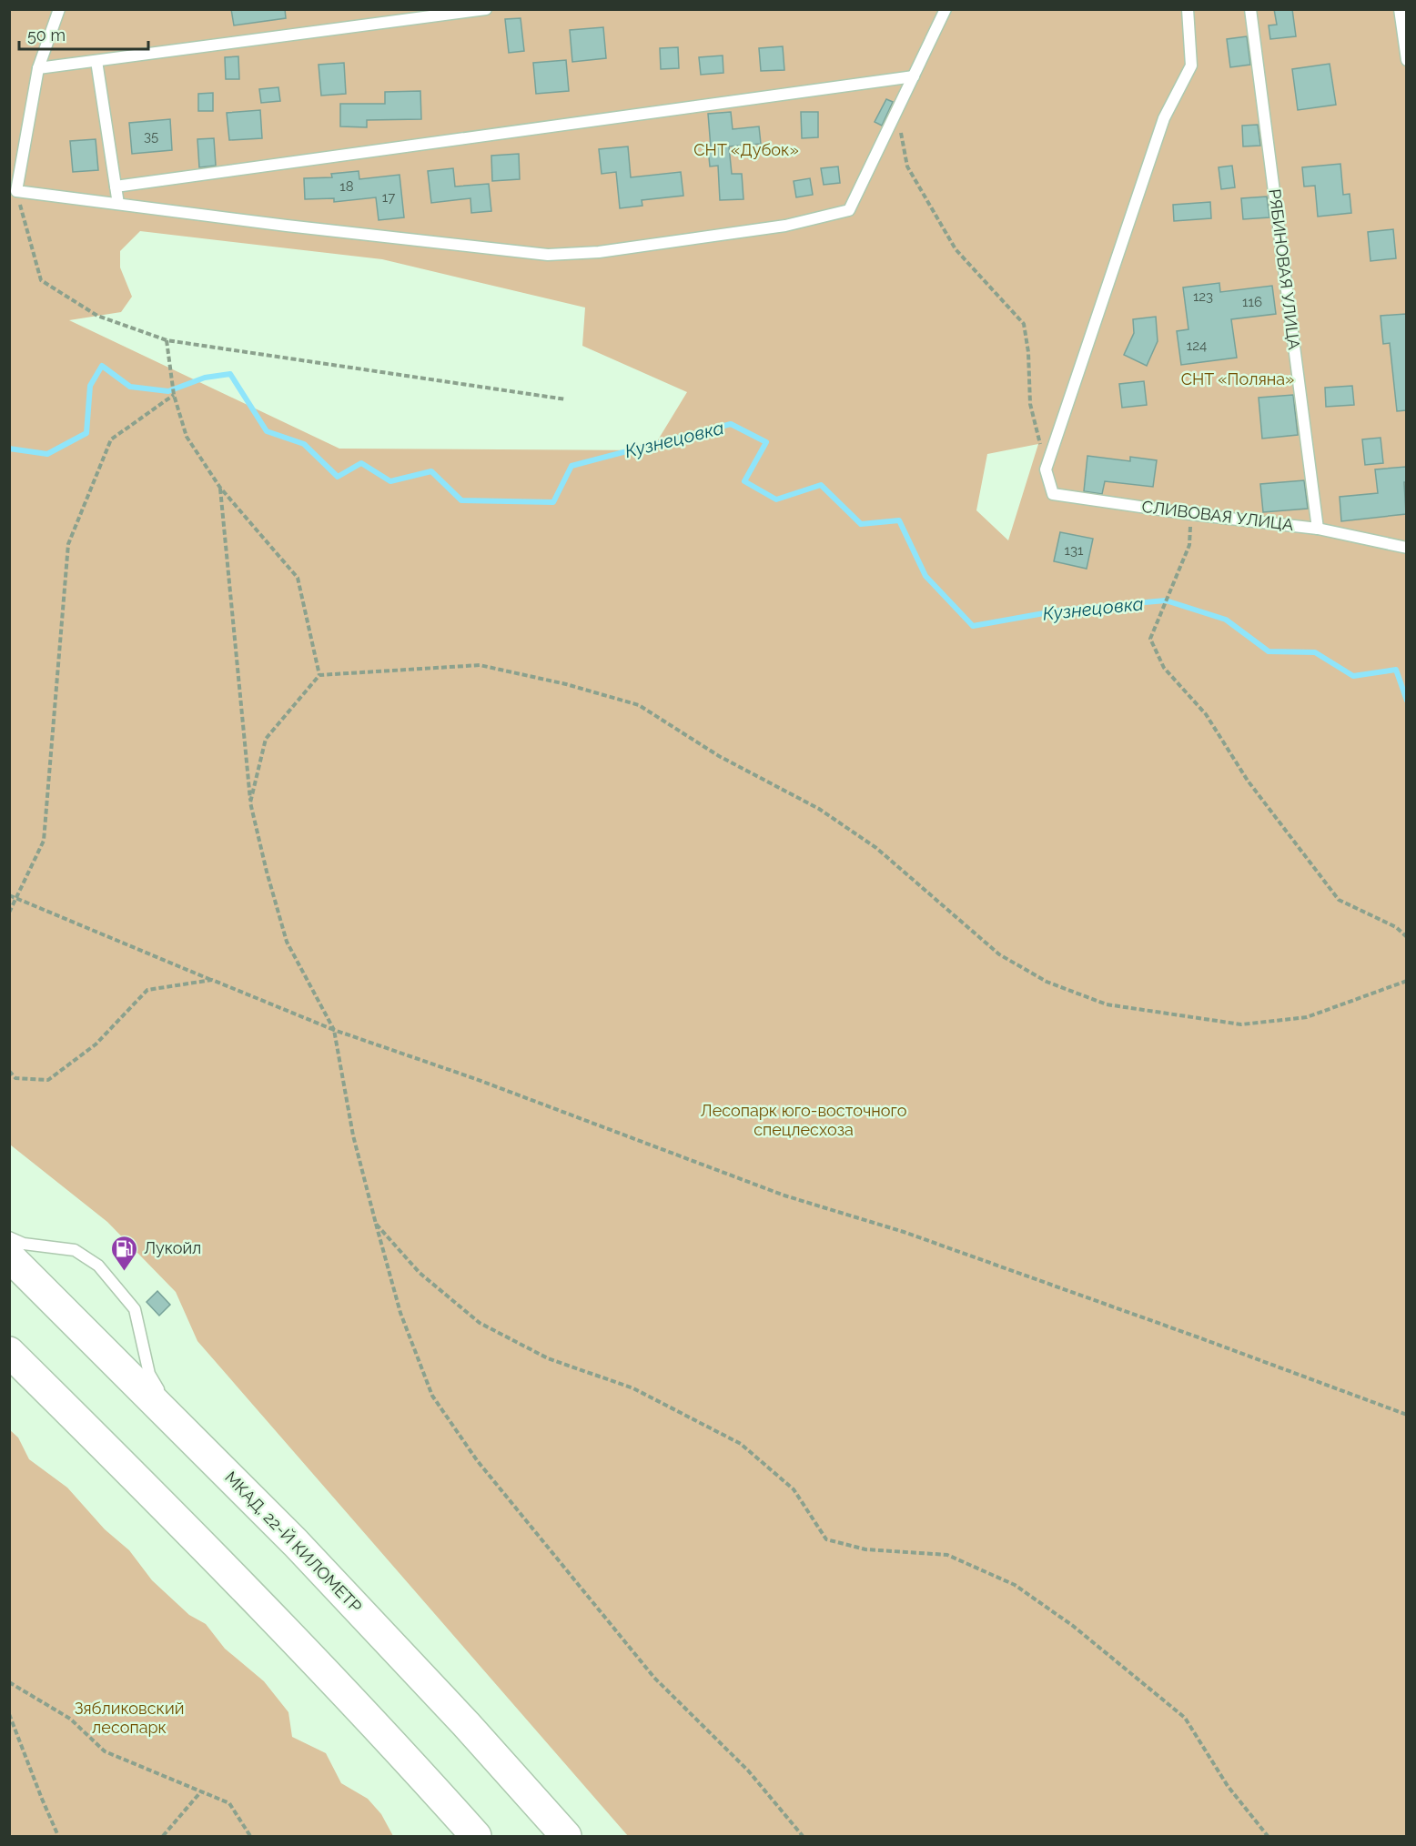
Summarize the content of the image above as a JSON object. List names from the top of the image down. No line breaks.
{"streets":{"highway":["МКАД, 22-Й КИЛОМЕТР"],"lane":["РЯБИНОВАЯ УЛИЦА","СЛИВОВАЯ УЛИЦА"]},"crossings":[["РЯБИНОВАЯ УЛИЦА","СЛИВОВАЯ УЛИЦА"]],"water":["Кузнецовка"],"parks":["СНТ «Дубок»","СНТ «Поляна»","Лесопарк юго-восточного спецлесхоза","Зябликовский лесопарк"],"places":{"fuel station":["Лукойл"]},"house_numbers":["35","18","17","123","116","124","131"],"scale_bar":"50 m"}
